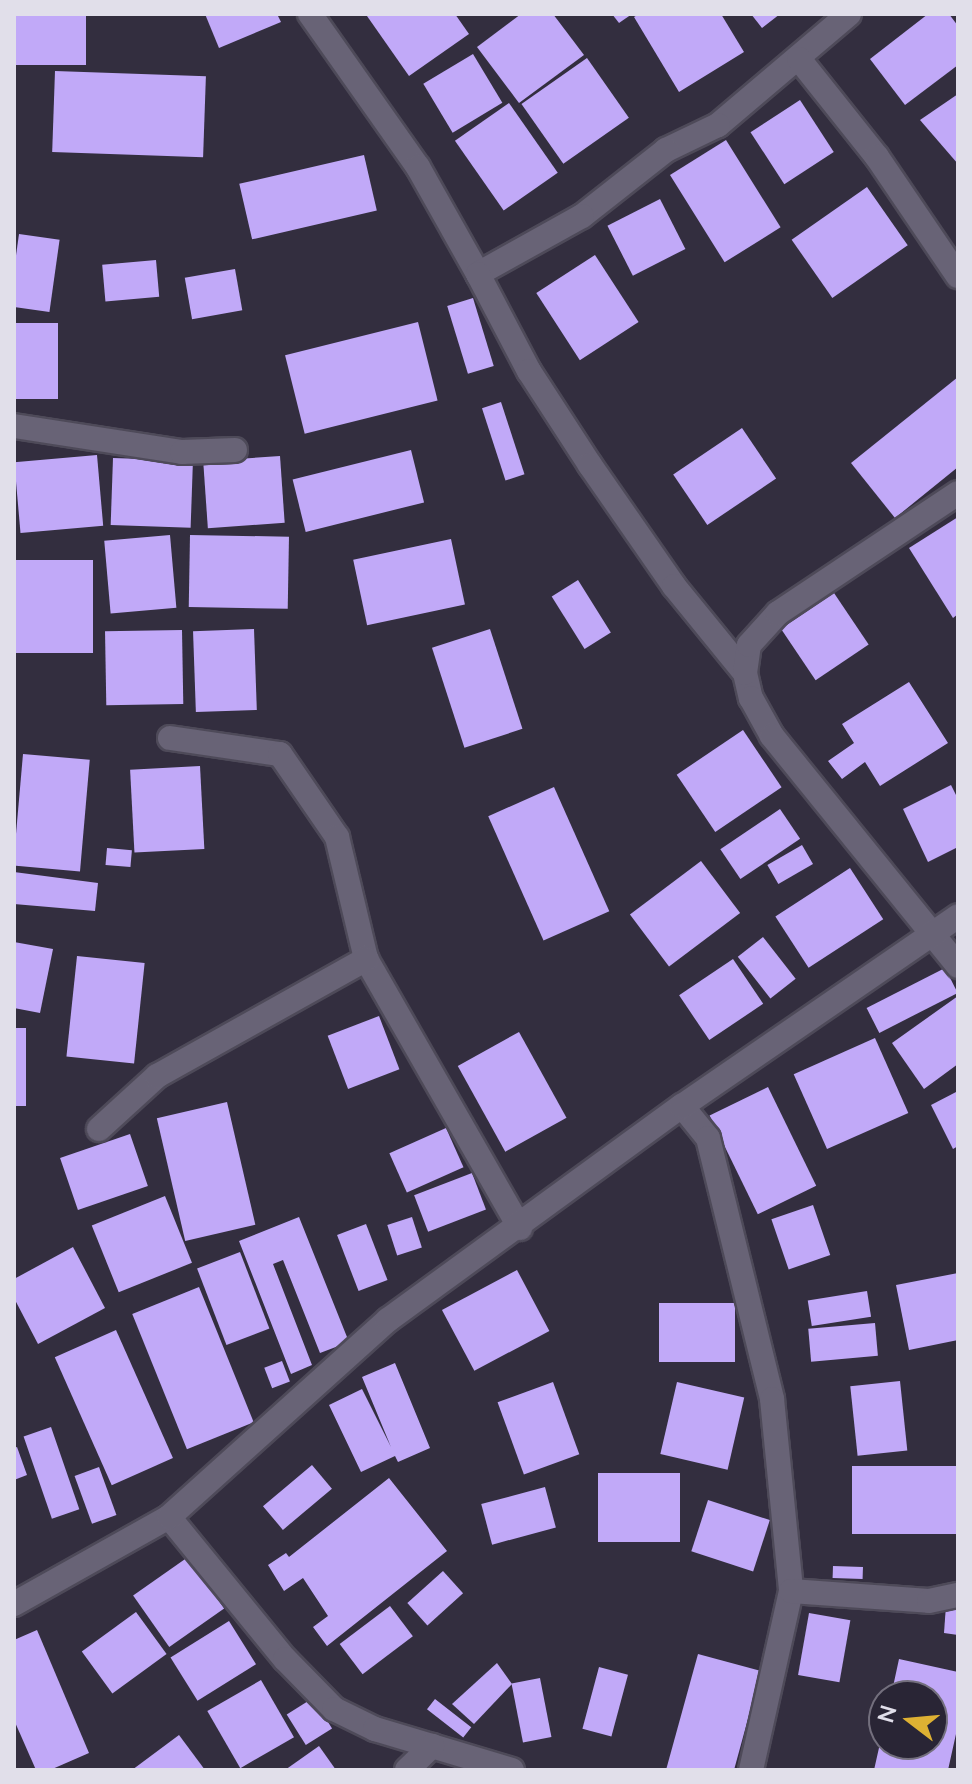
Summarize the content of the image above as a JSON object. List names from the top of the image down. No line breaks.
{"north":"left"}
